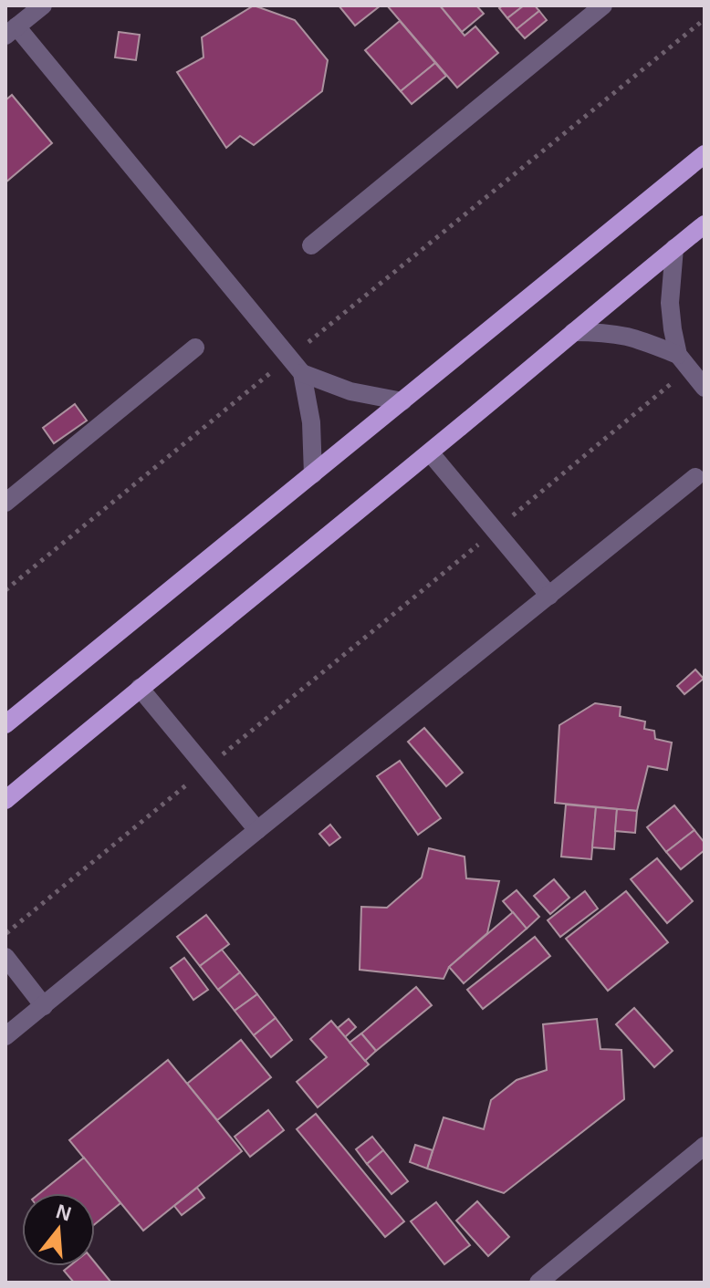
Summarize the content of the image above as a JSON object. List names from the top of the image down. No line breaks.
{"north":"top"}
